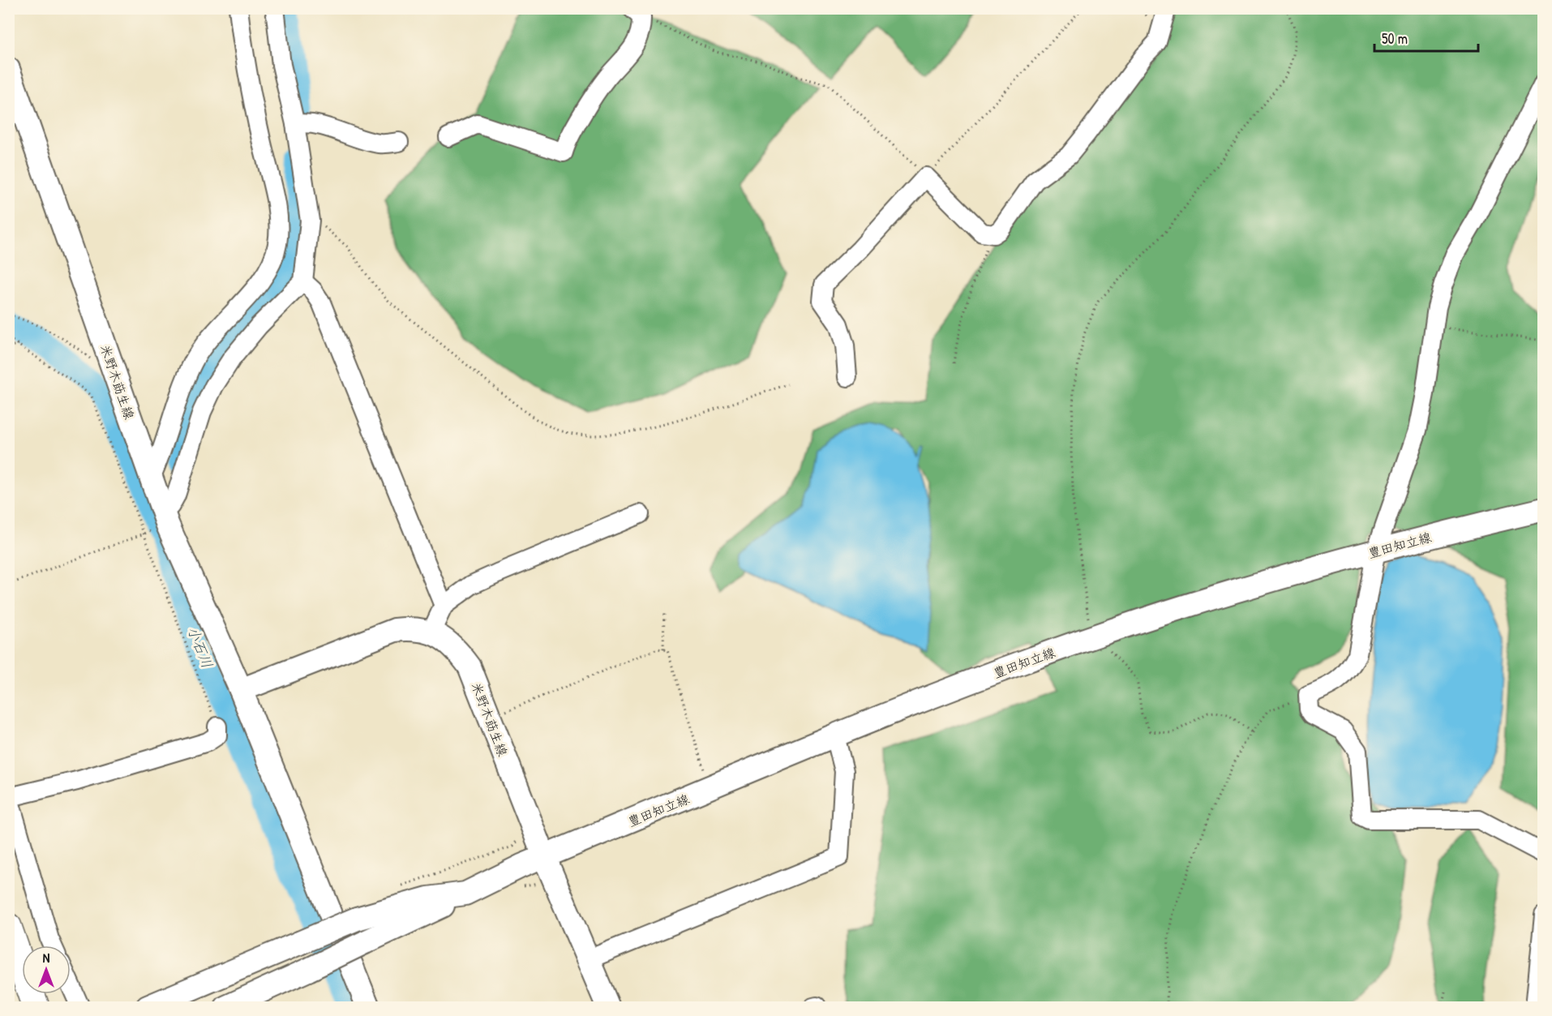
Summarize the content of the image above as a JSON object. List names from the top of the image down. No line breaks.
{"streets":{"main road":["米野木莇生線","豊田知立線"]},"crossings":[["米野木莇生線","豊田知立線"]],"water":["小石川"],"scale_bar":"50 m","north":"top"}
